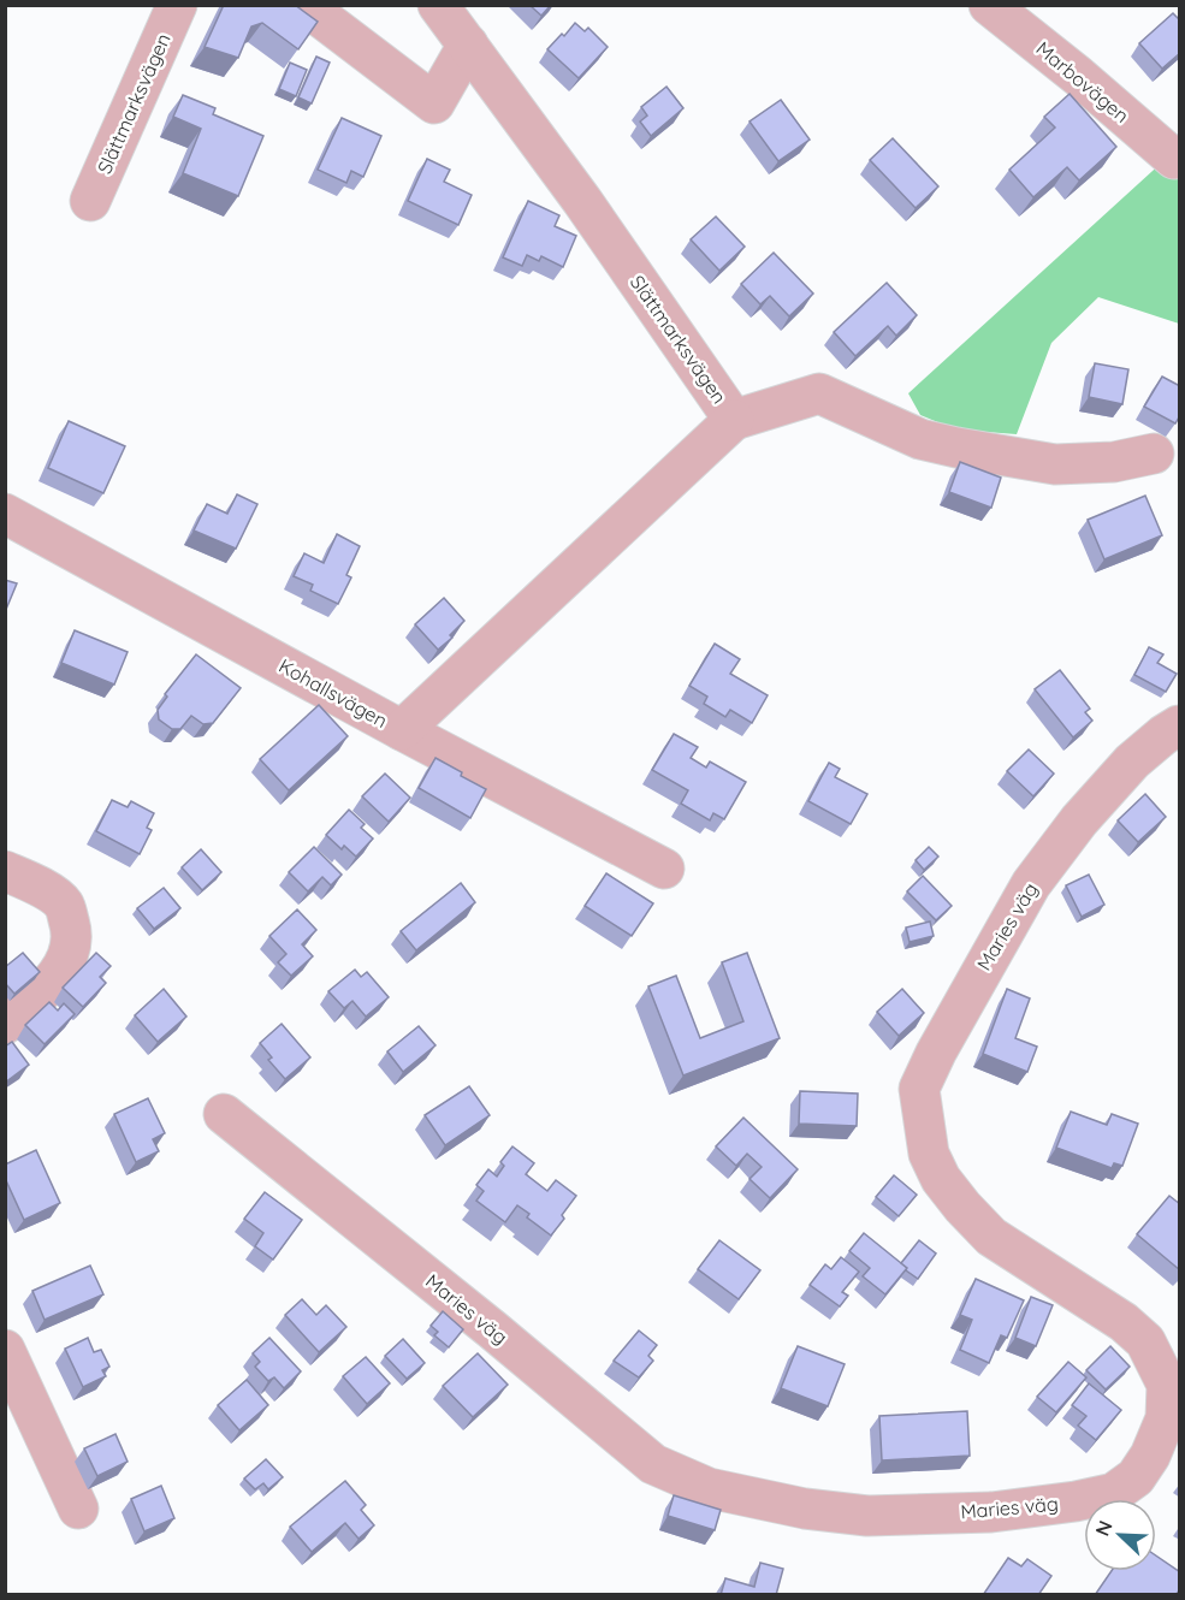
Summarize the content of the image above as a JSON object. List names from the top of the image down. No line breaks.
{"streets":{"street":["Marbovägen","Slättmarksvägen","Kohallsvägen","Maries väg"]},"north":"top left"}
